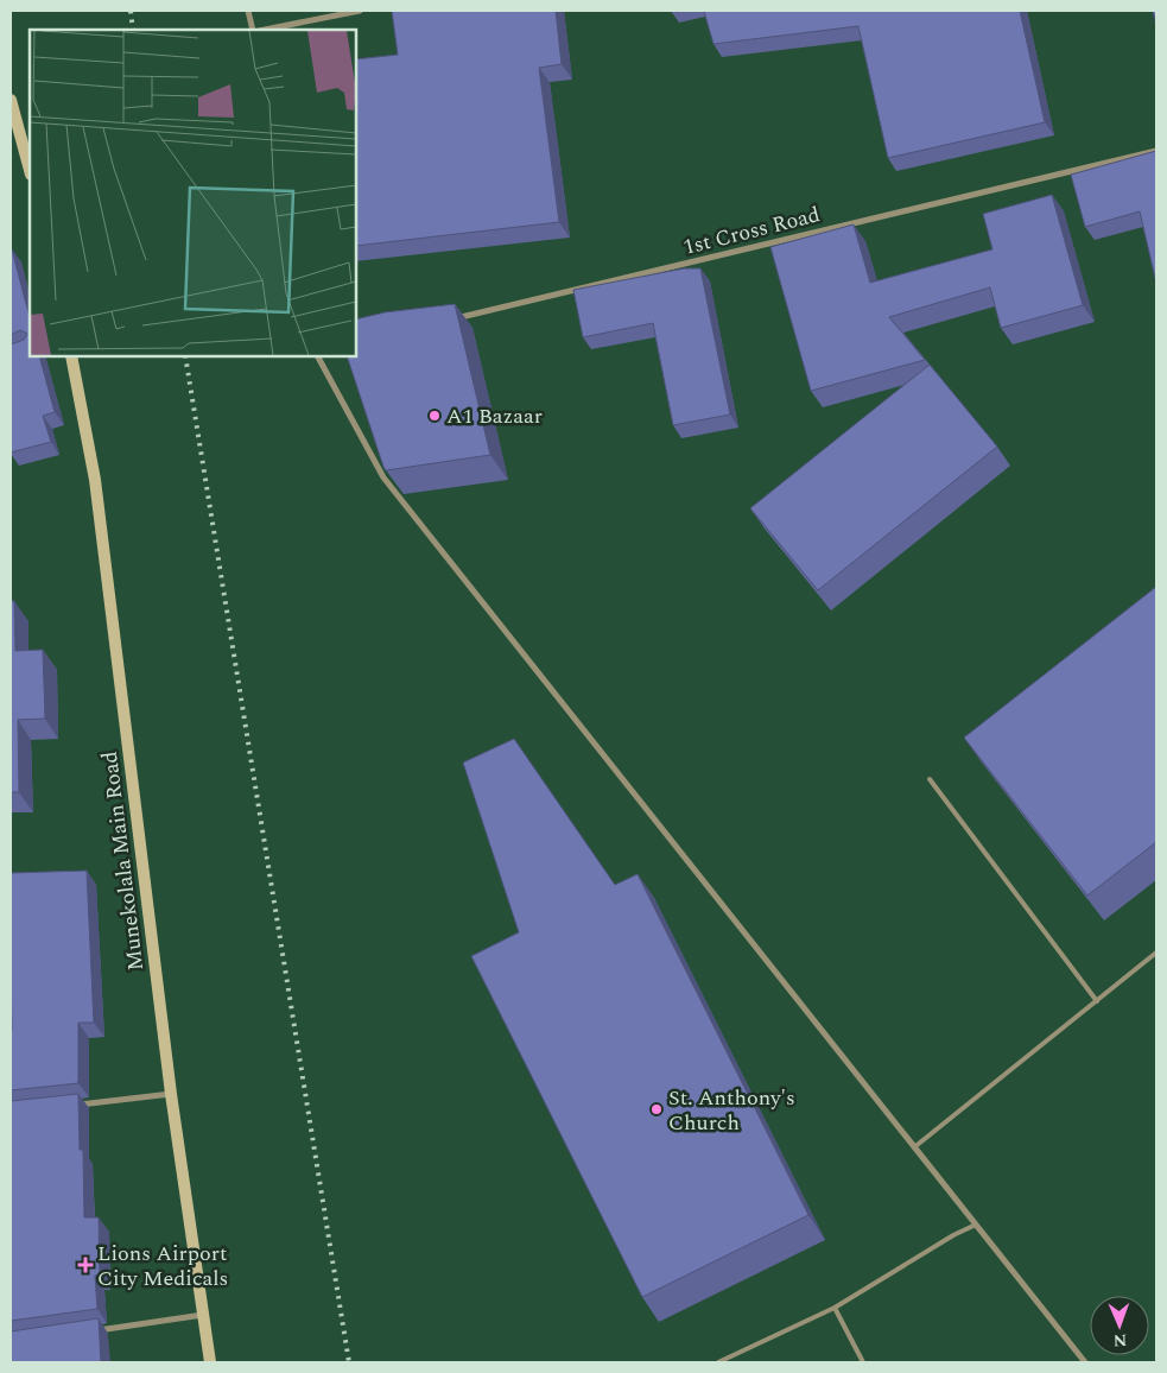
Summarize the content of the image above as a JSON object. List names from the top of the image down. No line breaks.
{"streets":{"street":["1st Cross Road","Munekolala Main Road"]},"places":{"other":["A1 Bazaar","St. Anthony's Church"],"health":["Lions Airport City Medicals"]},"north":"bottom"}
